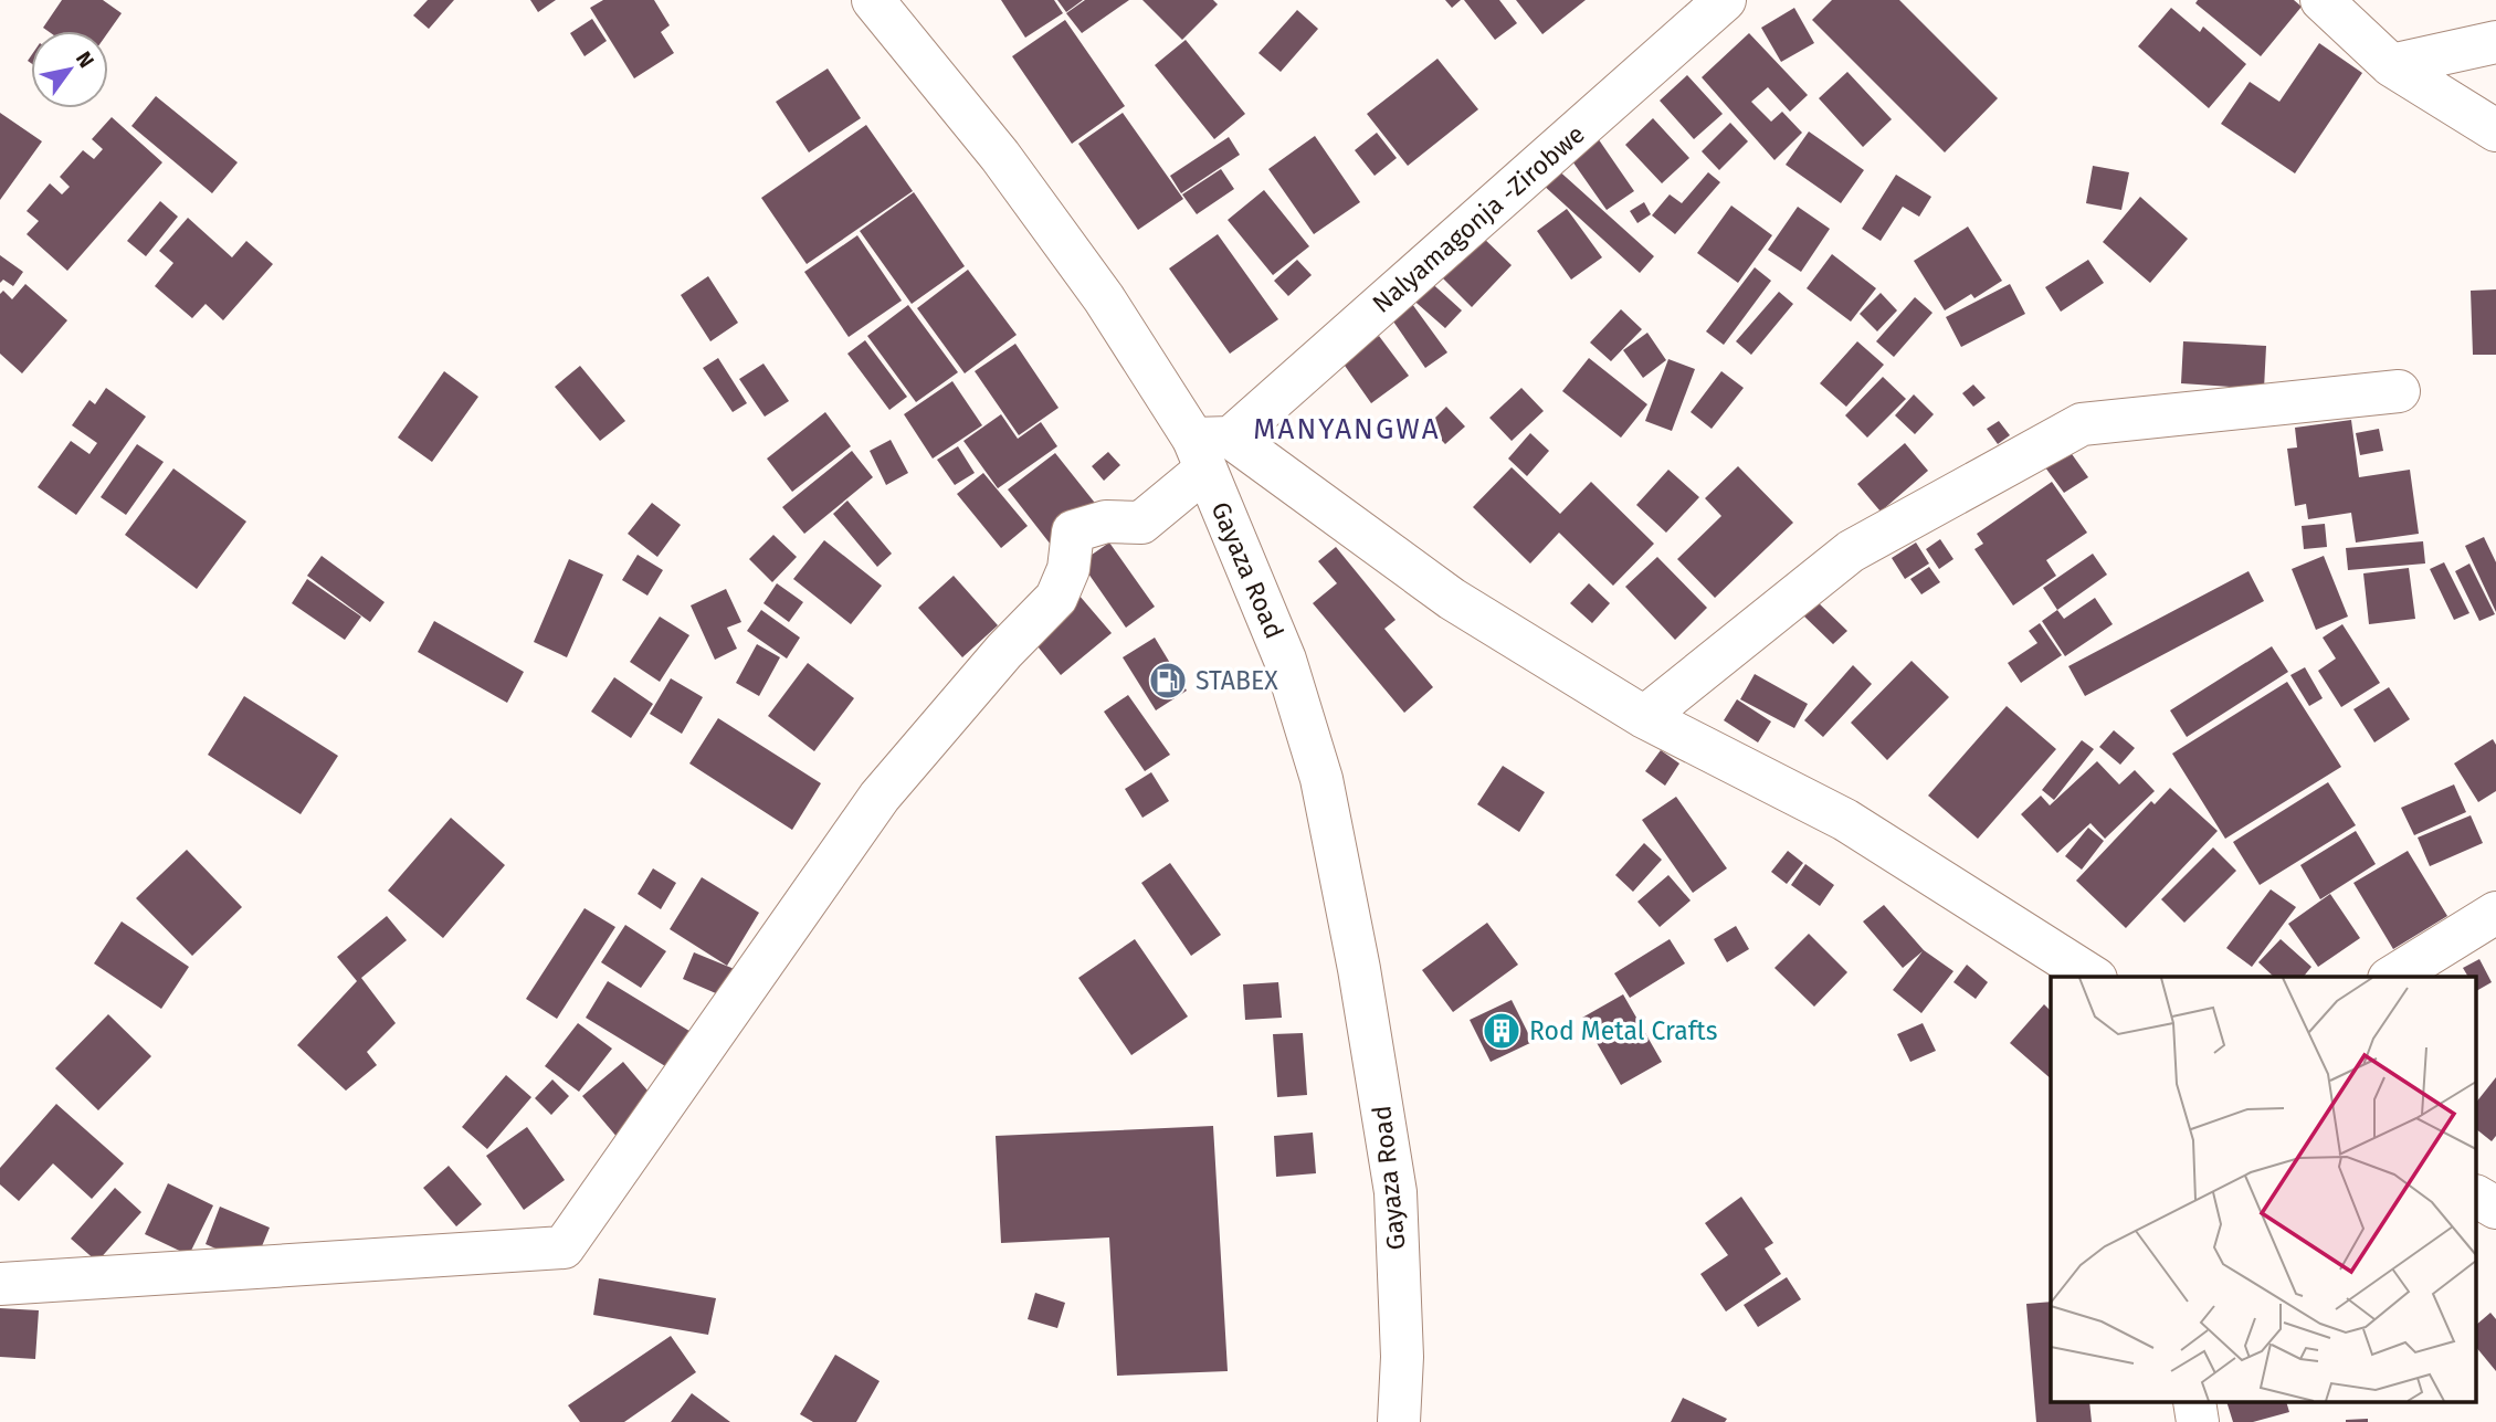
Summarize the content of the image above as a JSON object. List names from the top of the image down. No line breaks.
{"streets":{"street":["Nalyamagonja -Zirobwe","Gayaza Road"]},"crossings":[["Nalyamagonja -Zirobwe","Gayaza Road"]],"districts":["MANYANGWA"],"places":{"fuel station":["STABEX"],"building":["Rod Metal Crafts"]},"north":"top right"}
